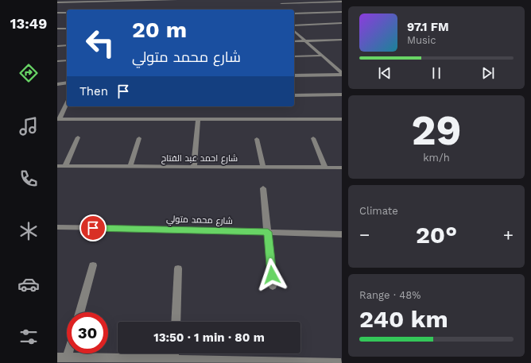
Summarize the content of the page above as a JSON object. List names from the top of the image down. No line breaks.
{"streets":{"street":["شارع احمد عبد الفتاح","شارع محمد متولي"]},"page":{"tabs":"13:49","turn":["20 m","شارع محمد متولي"],"song":["97.1 FM","Music"],"then":"Then","tile":[["29","km/h"],"Climate",["Range · 48%","240 km"]],"heat":["−","20°","+"],"limit":"30","trip":"13:50 · 1 min · 80 m"}}
